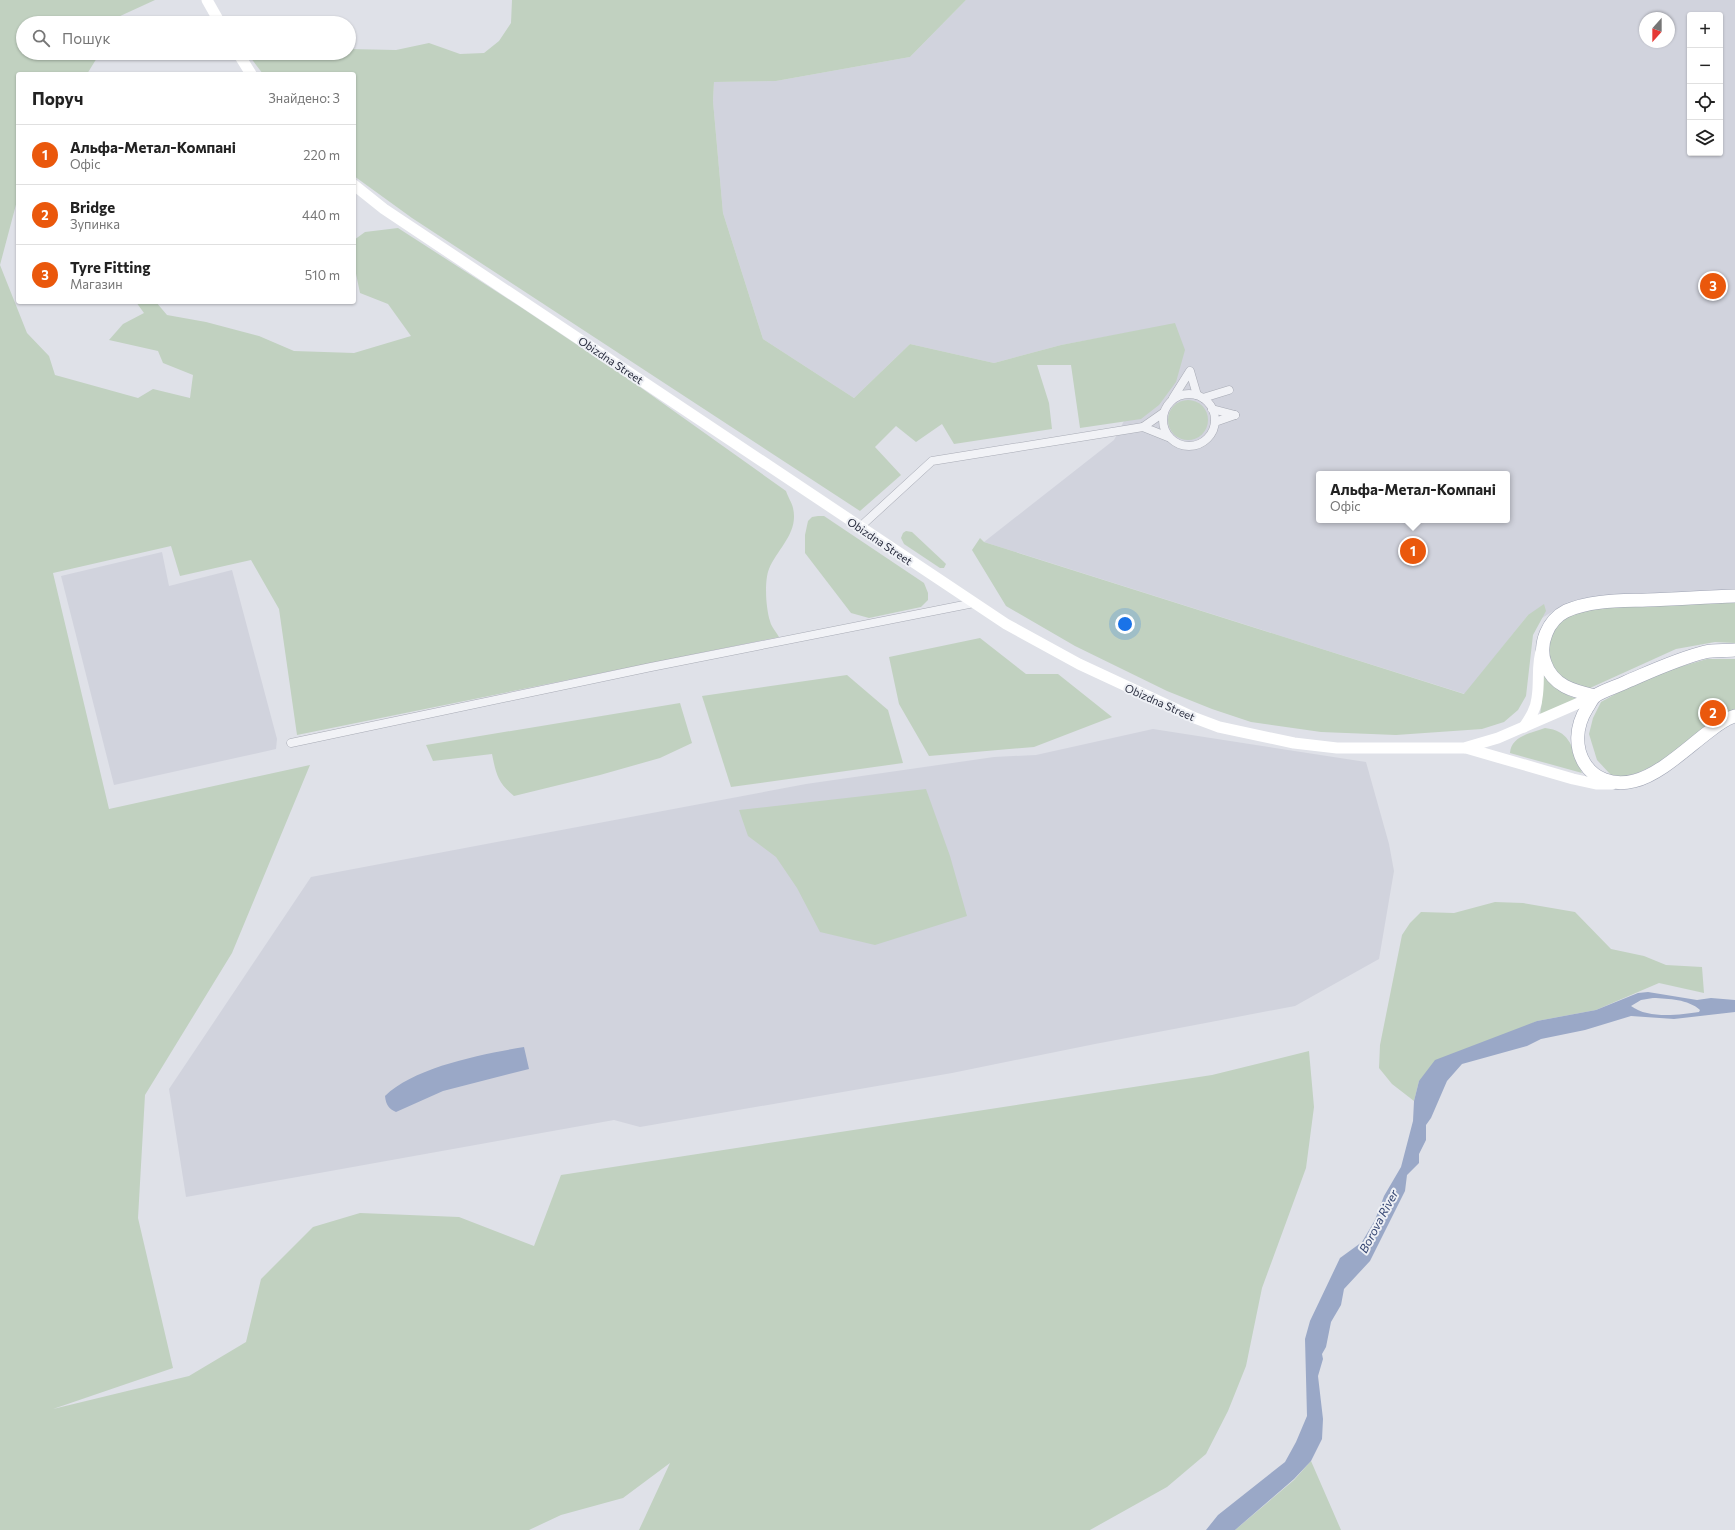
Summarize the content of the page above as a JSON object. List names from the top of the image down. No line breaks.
{"streets":{"main road":["Obizdna Street"]},"water":["Borova River"],"north":"bottom","page":{"map_buttons":["+","−"],"search":"Пошук","heading":["Поруч","Знайдено: 3"],"list":[{"mark":"1","name":"Альфа-Метал-Компані","note":"Офіс","value":"220 m"},{"mark":"2","name":"Bridge","note":"Зупинка","value":"440 m"},{"mark":"3","name":"Tyre Fitting","note":"Магазин","value":"510 m"}],"pins":["3","1","2"],"popup":["Альфа-Метал-Компані","Офіс"]}}
